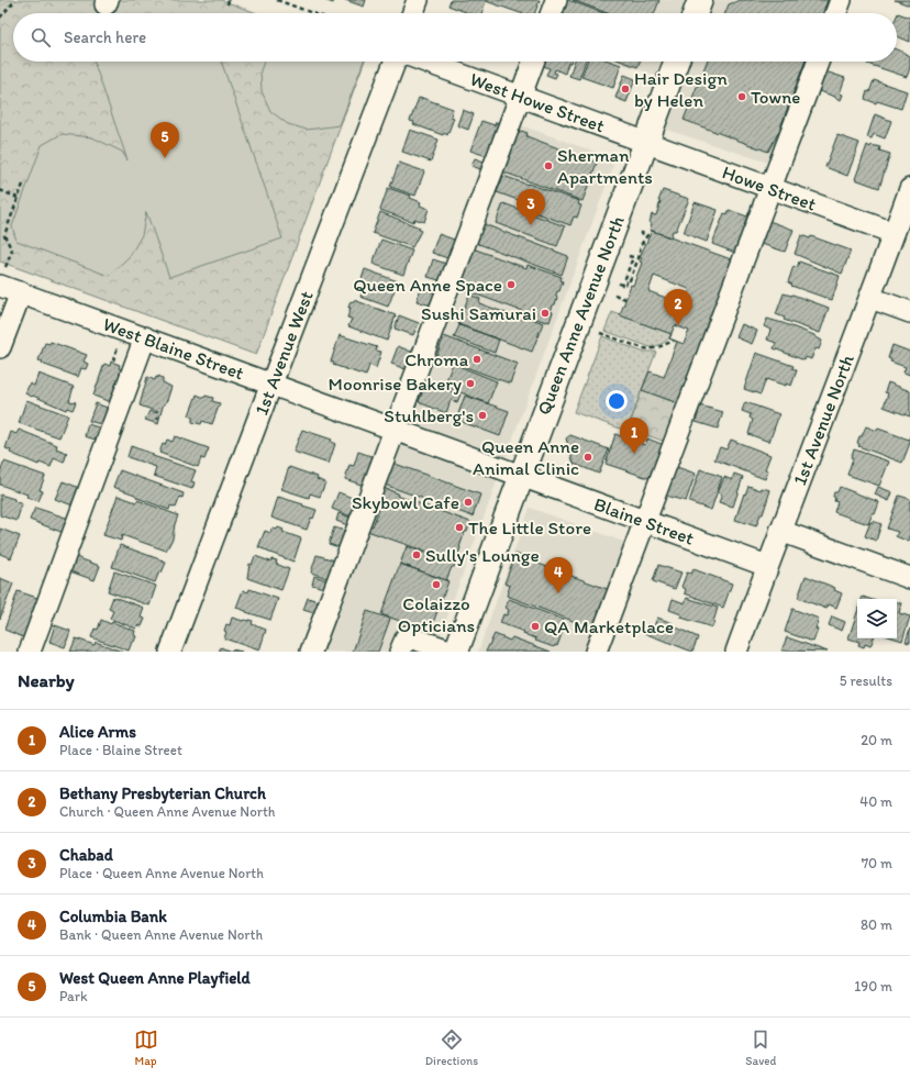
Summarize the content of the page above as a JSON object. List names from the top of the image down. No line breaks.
{"streets":{"main road":["Queen Anne Avenue North"],"street":["West Howe Street","Howe Street","West Blaine Street","1st Avenue West","1st Avenue North","Blaine Street"]},"crossings":[["West Howe Street","Howe Street"],["West Howe Street","Queen Anne Avenue North"],["Howe Street","Queen Anne Avenue North"],["Howe Street","1st Avenue North"],["Queen Anne Avenue North","West Blaine Street"],["Queen Anne Avenue North","Blaine Street"],["West Blaine Street","1st Avenue West"],["West Blaine Street","Blaine Street"],["1st Avenue North","Blaine Street"]],"places":["Hair Design by Helen","Towne","Sherman Apartments","Queen Anne Space","Sushi Samurai","Chroma","Moonrise Bakery","Stuhlberg's","Queen Anne Animal Clinic","Skybowl Cafe","The Little Store","Sully's Lounge","Colaizzo Opticians","QA Marketplace"],"page":{"search":"Search here","pins":["5","3","2","1","4"],"heading":["Nearby","5 results"],"list":[{"mark":"1","name":"Alice Arms","note":"Place · Blaine Street","value":"20 m"},{"mark":"2","name":"Bethany Presbyterian Church","note":"Church · Queen Anne Avenue North","value":"40 m"},{"mark":"3","name":"Chabad","note":"Place · Queen Anne Avenue North","value":"70 m"},{"mark":"4","name":"Columbia Bank","note":"Bank · Queen Anne Avenue North","value":"80 m"},{"mark":"5","name":"West Queen Anne Playfield","note":"Park","value":"190 m"}],"nav":["Map","Directions","Saved"]}}
